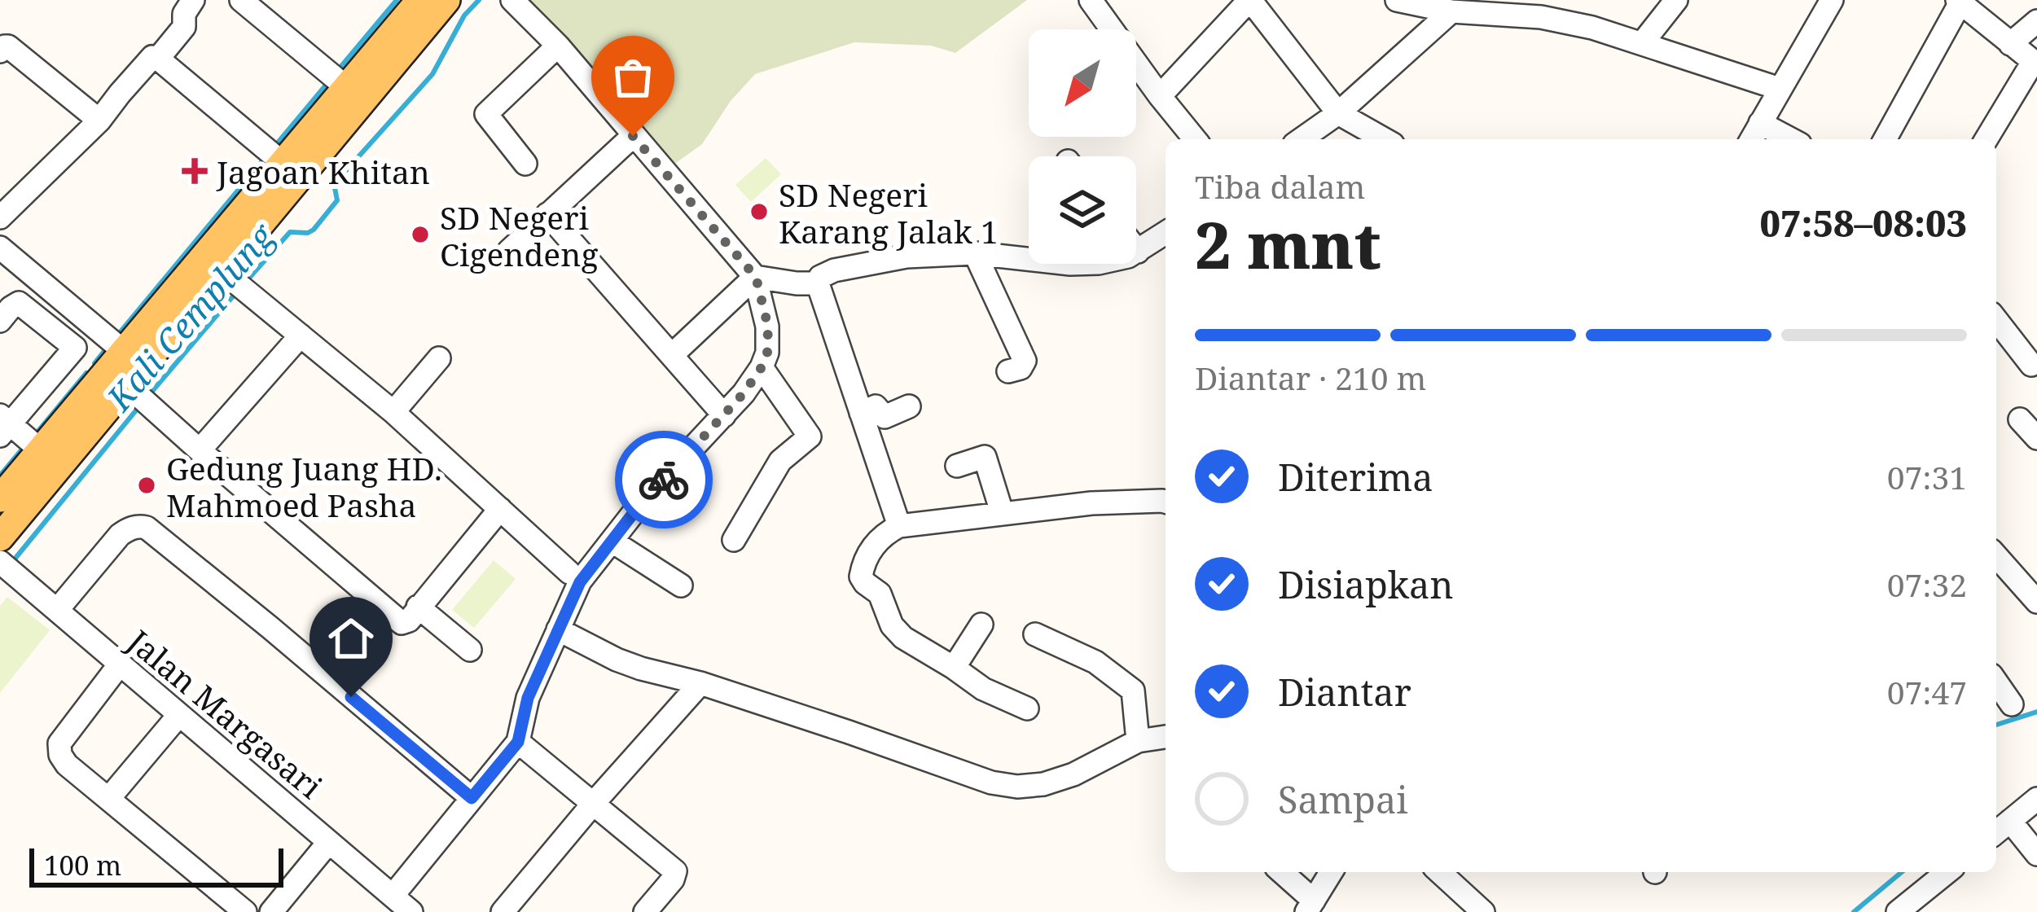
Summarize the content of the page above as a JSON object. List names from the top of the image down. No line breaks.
{"streets":{"street":["Jalan Margasari"]},"water":["Kali Cemplung"],"places":{"health":["Jagoan Khitan"],"other":["SD Negeri Karang Jalak 1","SD Negeri Cigendeng","Gedung Juang HD. Mahmoed Pasha"]},"scale_bar":"100 m","north":"bottom left","page":{"heading":["2 mnt","Tiba dalam","07:58–08:03"],"bar":"Diantar · 210 m","list":[["Diterima","07:31"],["Disiapkan","07:32"],["Diantar","07:47"],"Sampai"],"scale":"100 m"}}
